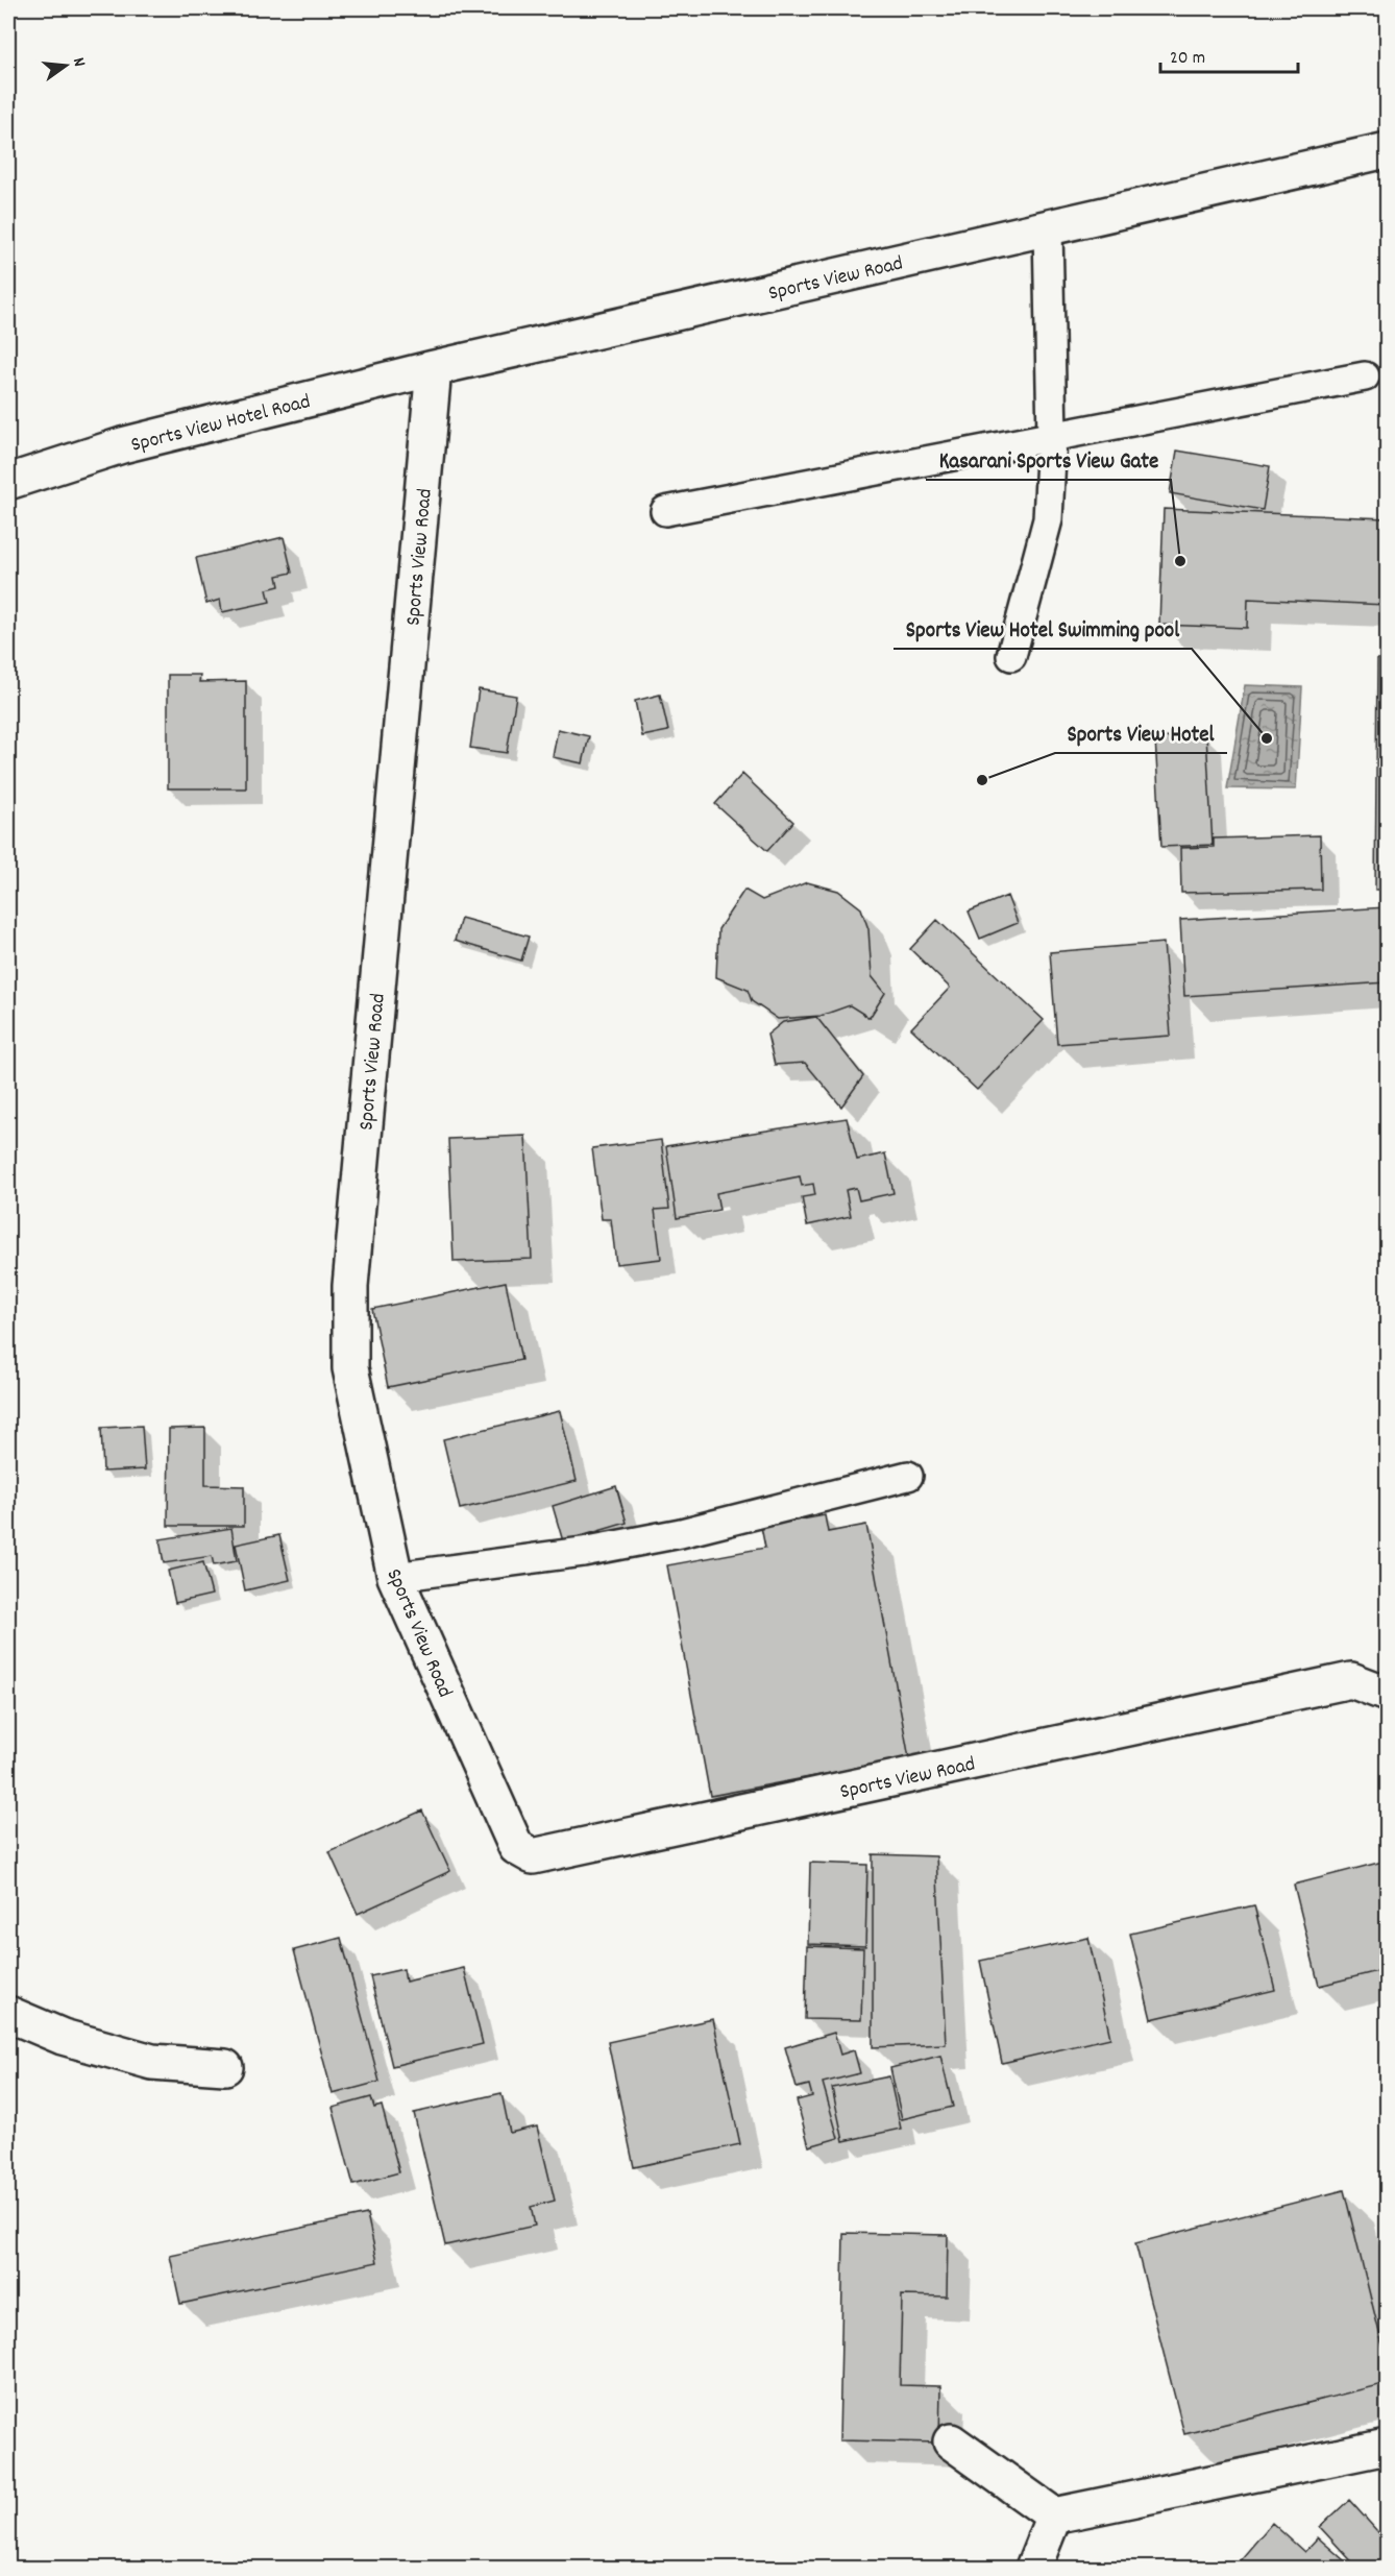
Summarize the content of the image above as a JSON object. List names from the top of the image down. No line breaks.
{"streets":{"street":["Sports View Road","Sports View Hotel Road"]},"crossings":[["Sports View Road","Sports View Hotel Road"]],"places":["Kasarani Sports View Gate","Sports View Hotel Swimming pool","Sports View Hotel"],"scale_bar":"20 m","north":"right"}
